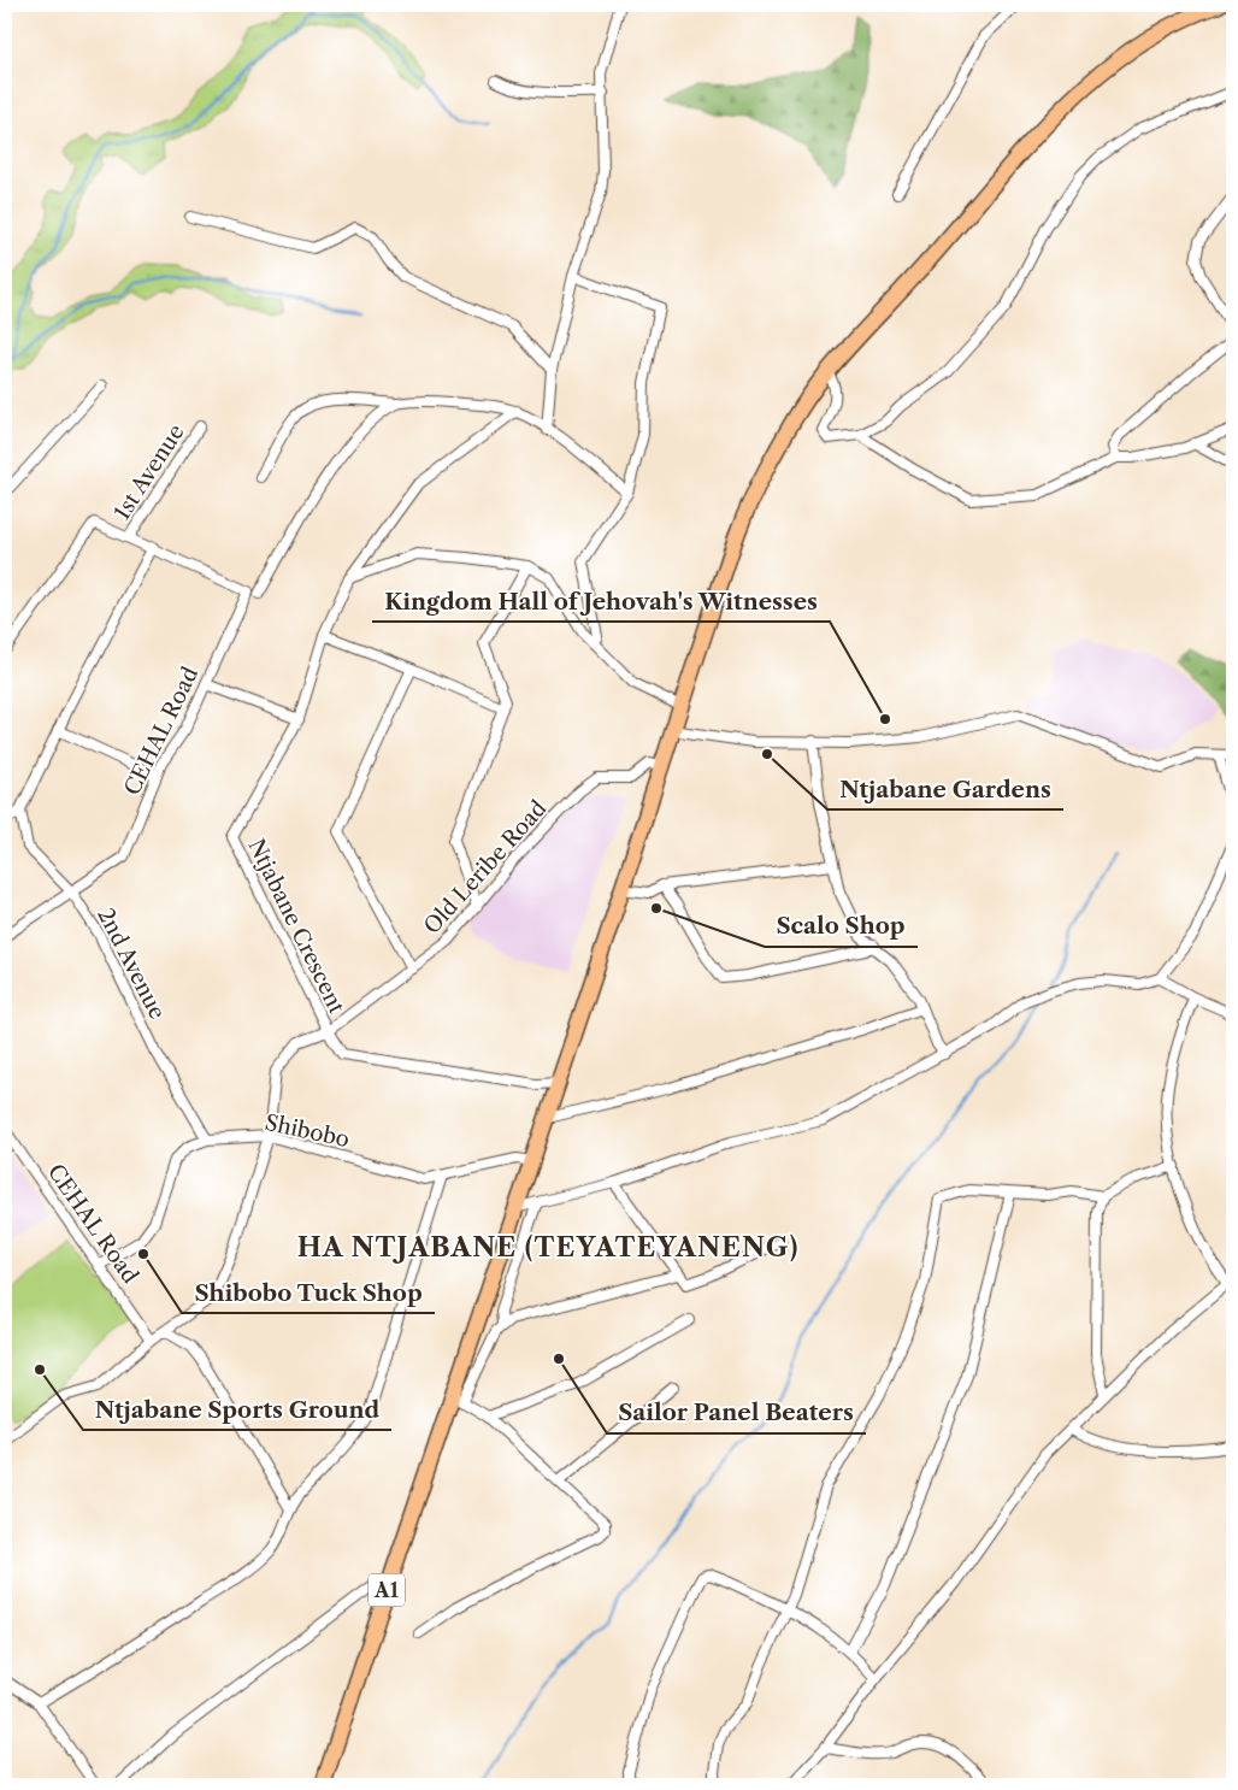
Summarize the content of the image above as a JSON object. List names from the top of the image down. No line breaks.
{"streets":{"main road":["A1"],"street":["1st Avenue","CEHAL Road","Old Leribe Road","Ntjabane Crescent","2nd Avenue","Shibobo"]},"crossings":[["1st Avenue","CEHAL Road"],["CEHAL Road","Old Leribe Road"],["CEHAL Road","2nd Avenue"],["CEHAL Road","Shibobo"],["Old Leribe Road","Ntjabane Crescent"],["Old Leribe Road","Shibobo"],["Old Leribe Road","A1"],["Ntjabane Crescent","A1"],["2nd Avenue","Shibobo"],["Shibobo","A1"]],"districts":["HA NTJABANE (TEYATEYANENG)"],"places":["Kingdom Hall of Jehovah's Witnesses","Ntjabane Gardens","Scalo Shop","Shibobo Tuck Shop","Sailor Panel Beaters","Ntjabane Sports Ground"]}
